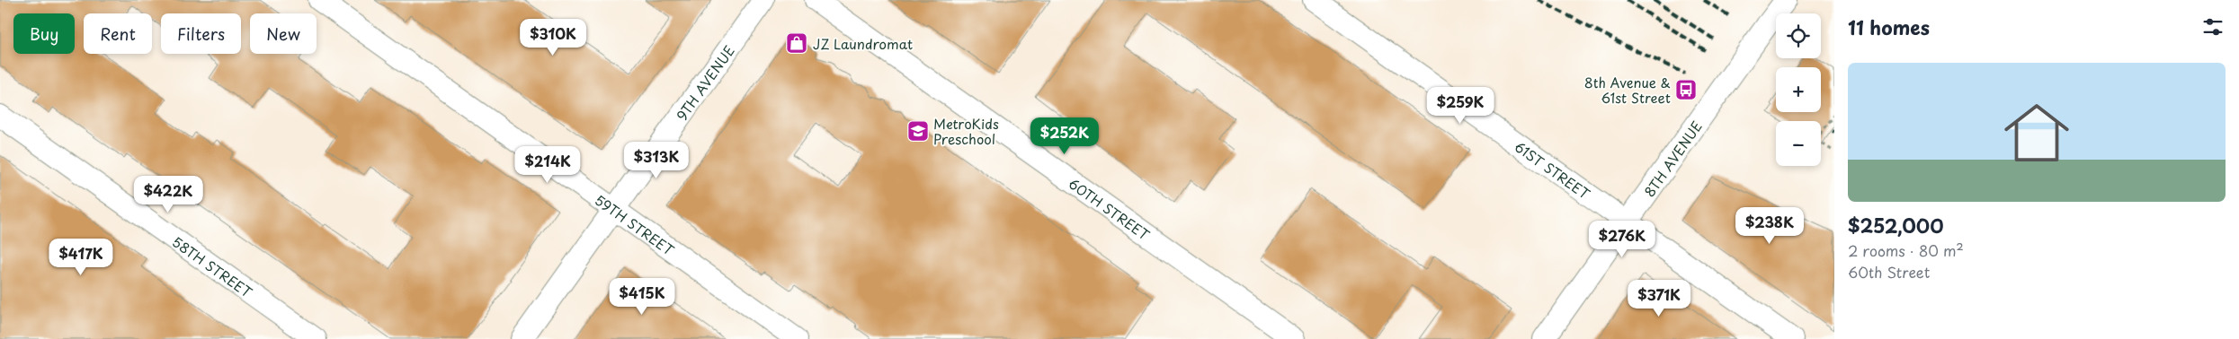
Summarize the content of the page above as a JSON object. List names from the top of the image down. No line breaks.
{"streets":{"street":["9TH AVENUE","8TH AVENUE","61ST STREET","60TH STREET","59TH STREET","58TH STREET"]},"crossings":[["9TH AVENUE","59TH STREET"],["8TH AVENUE","61ST STREET"]],"places":{"shop":["JZ Laundromat"],"bus stop":["8th Avenue & 61st Street"],"school or university":["MetroKids Preschool"]},"page":{"heading":"11 homes","map_buttons":["+","−"],"chip":["Buy","Rent","Filters","New"],"price":["$310K","$259K","$252K","$313K","$214K","$422K","$238K","$276K","$417K","$415K","$371K"],"list":[{"name":"$252,000","note":"2 rooms · 80 m² · 60th Street"}]}}
